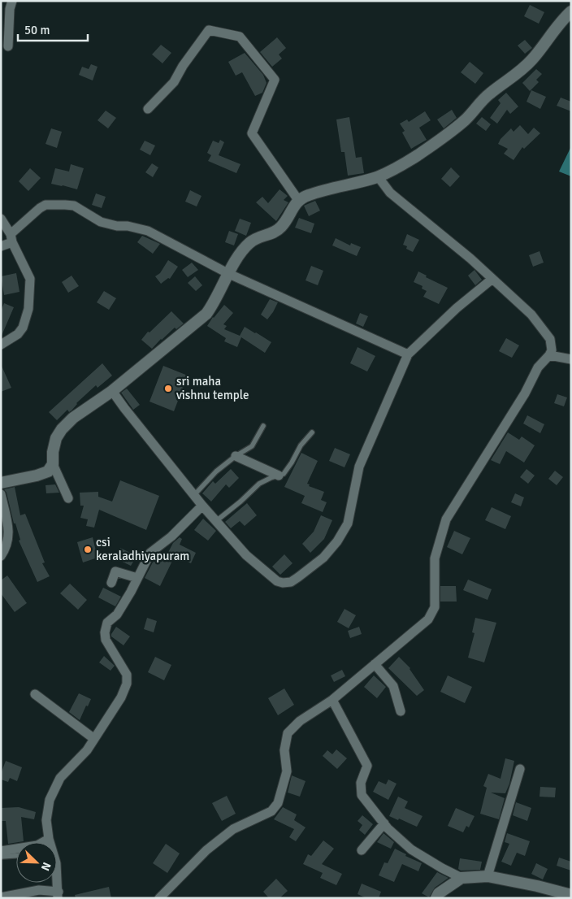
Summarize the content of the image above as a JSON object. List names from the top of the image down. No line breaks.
{"places":["sri maha vishnu temple","csi keraladhiyapuram"],"scale_bar":"50 m","north":"bottom right"}
